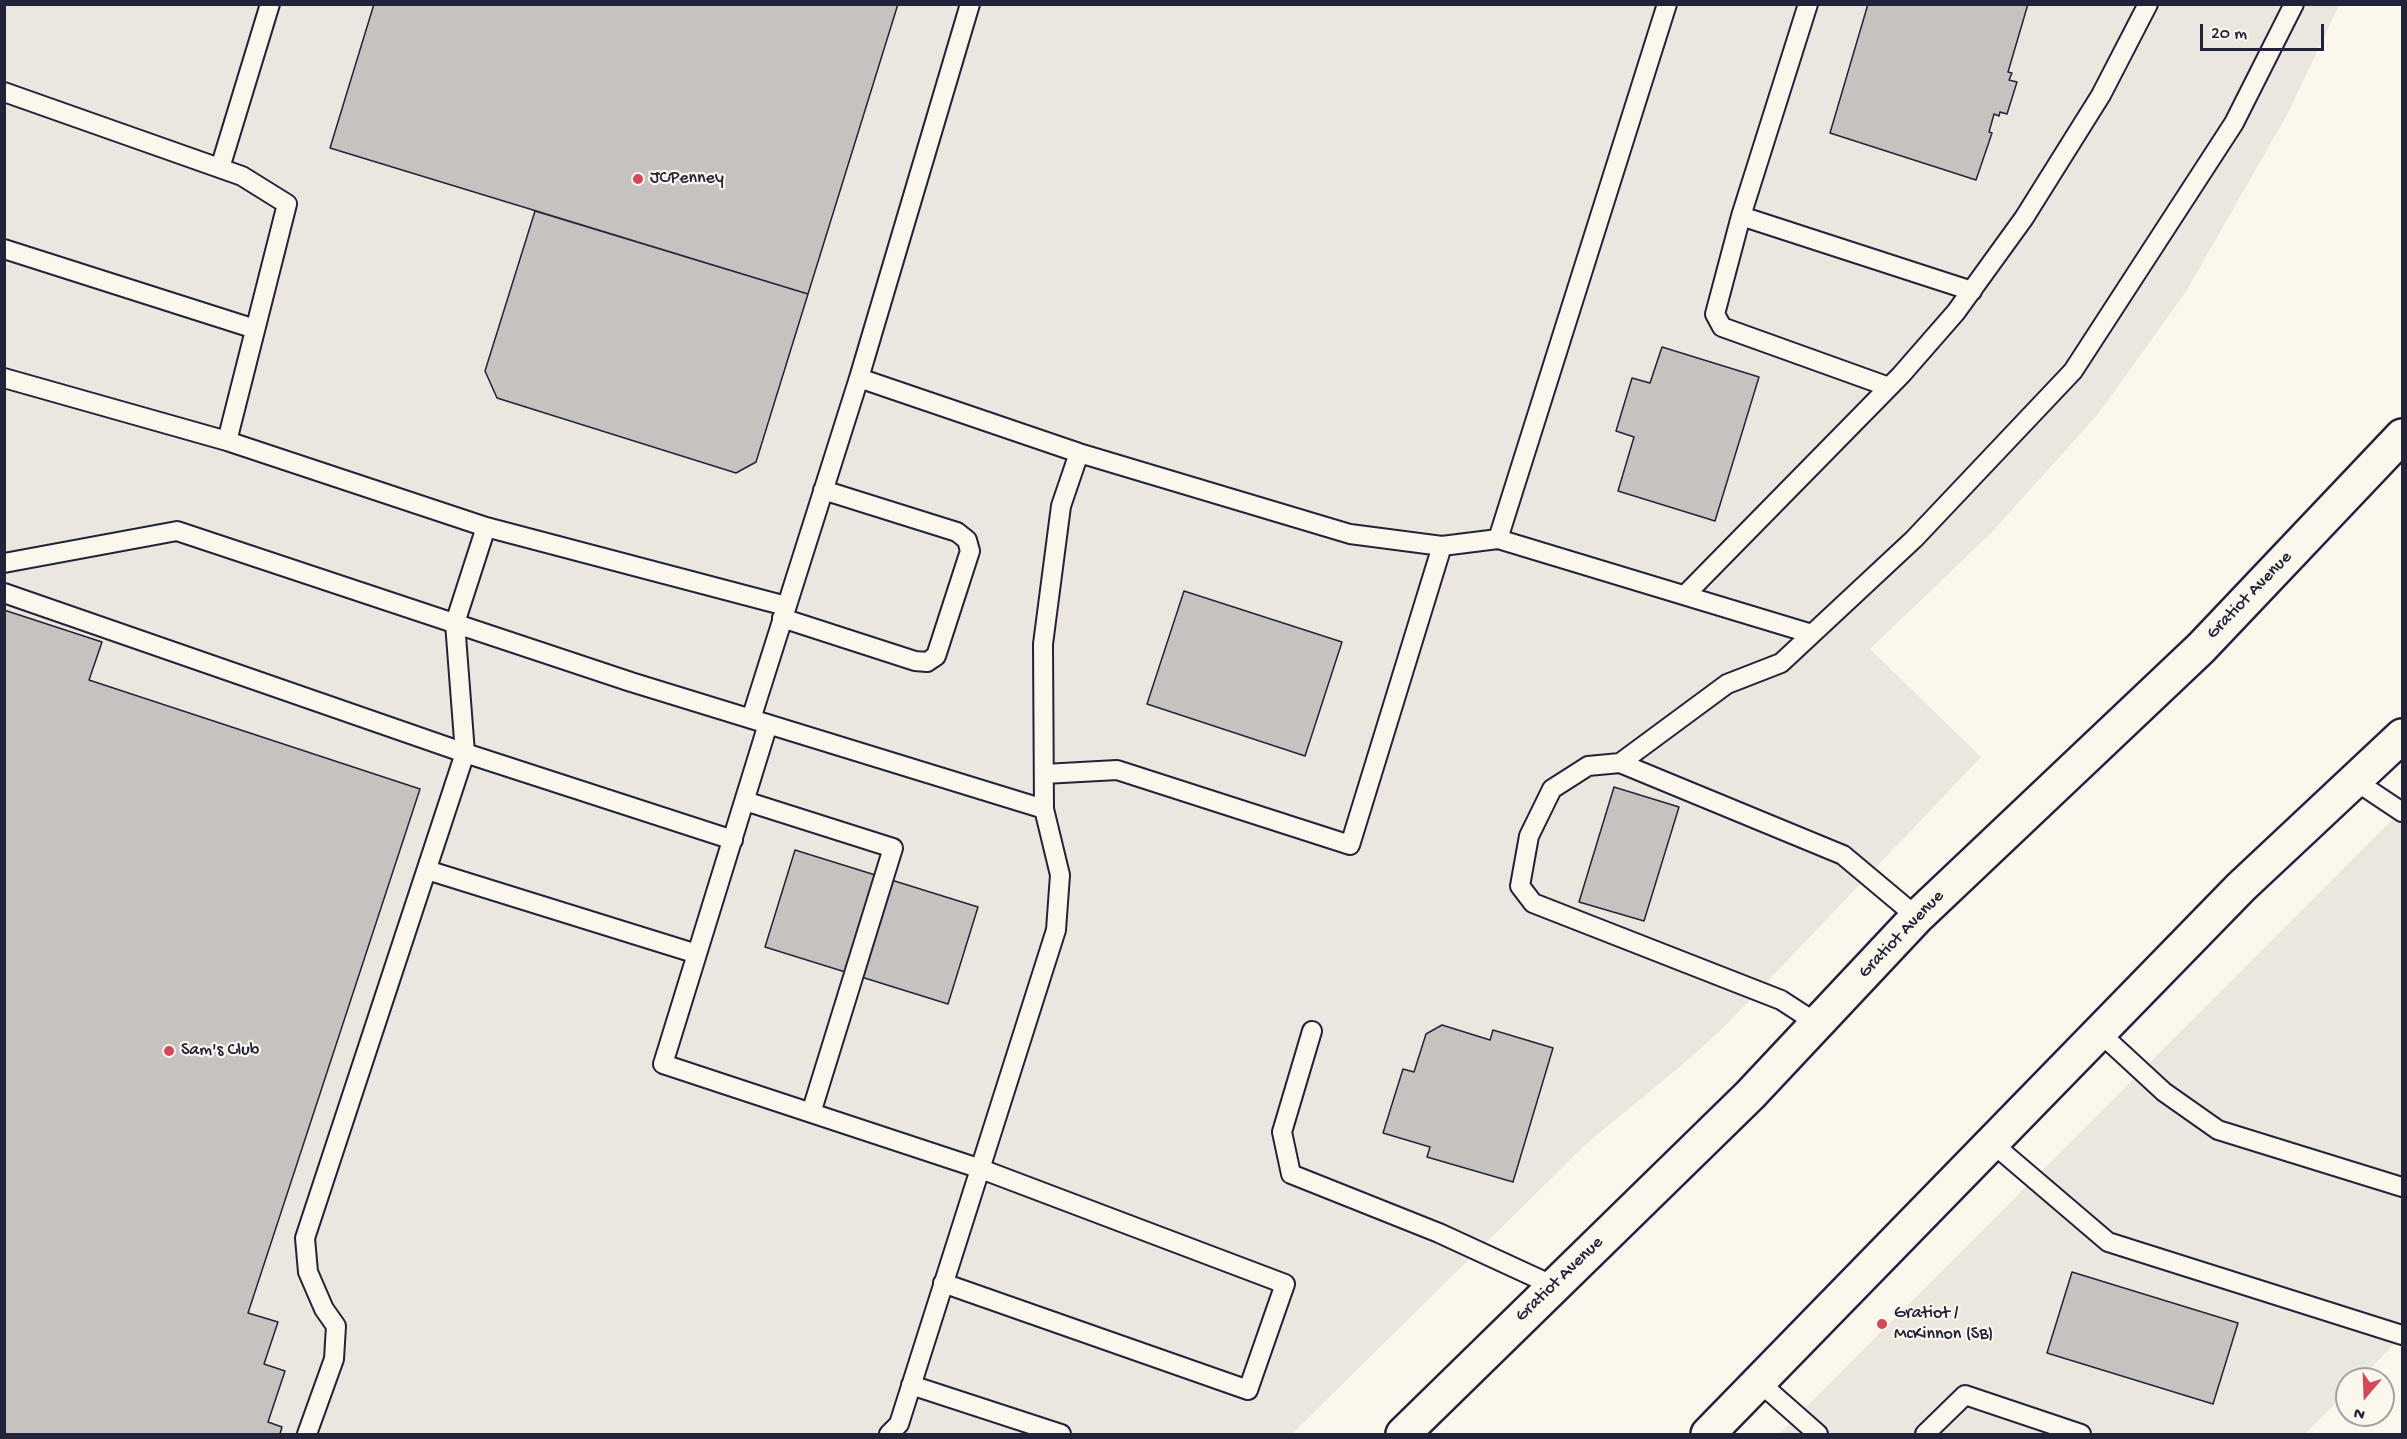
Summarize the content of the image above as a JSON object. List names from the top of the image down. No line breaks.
{"streets":{"main road":["Gratiot Avenue"]},"places":["JCPenney","Sam's Club","Gratiot / McKinnon (SB)"],"scale_bar":"20 m","north":"bottom"}
